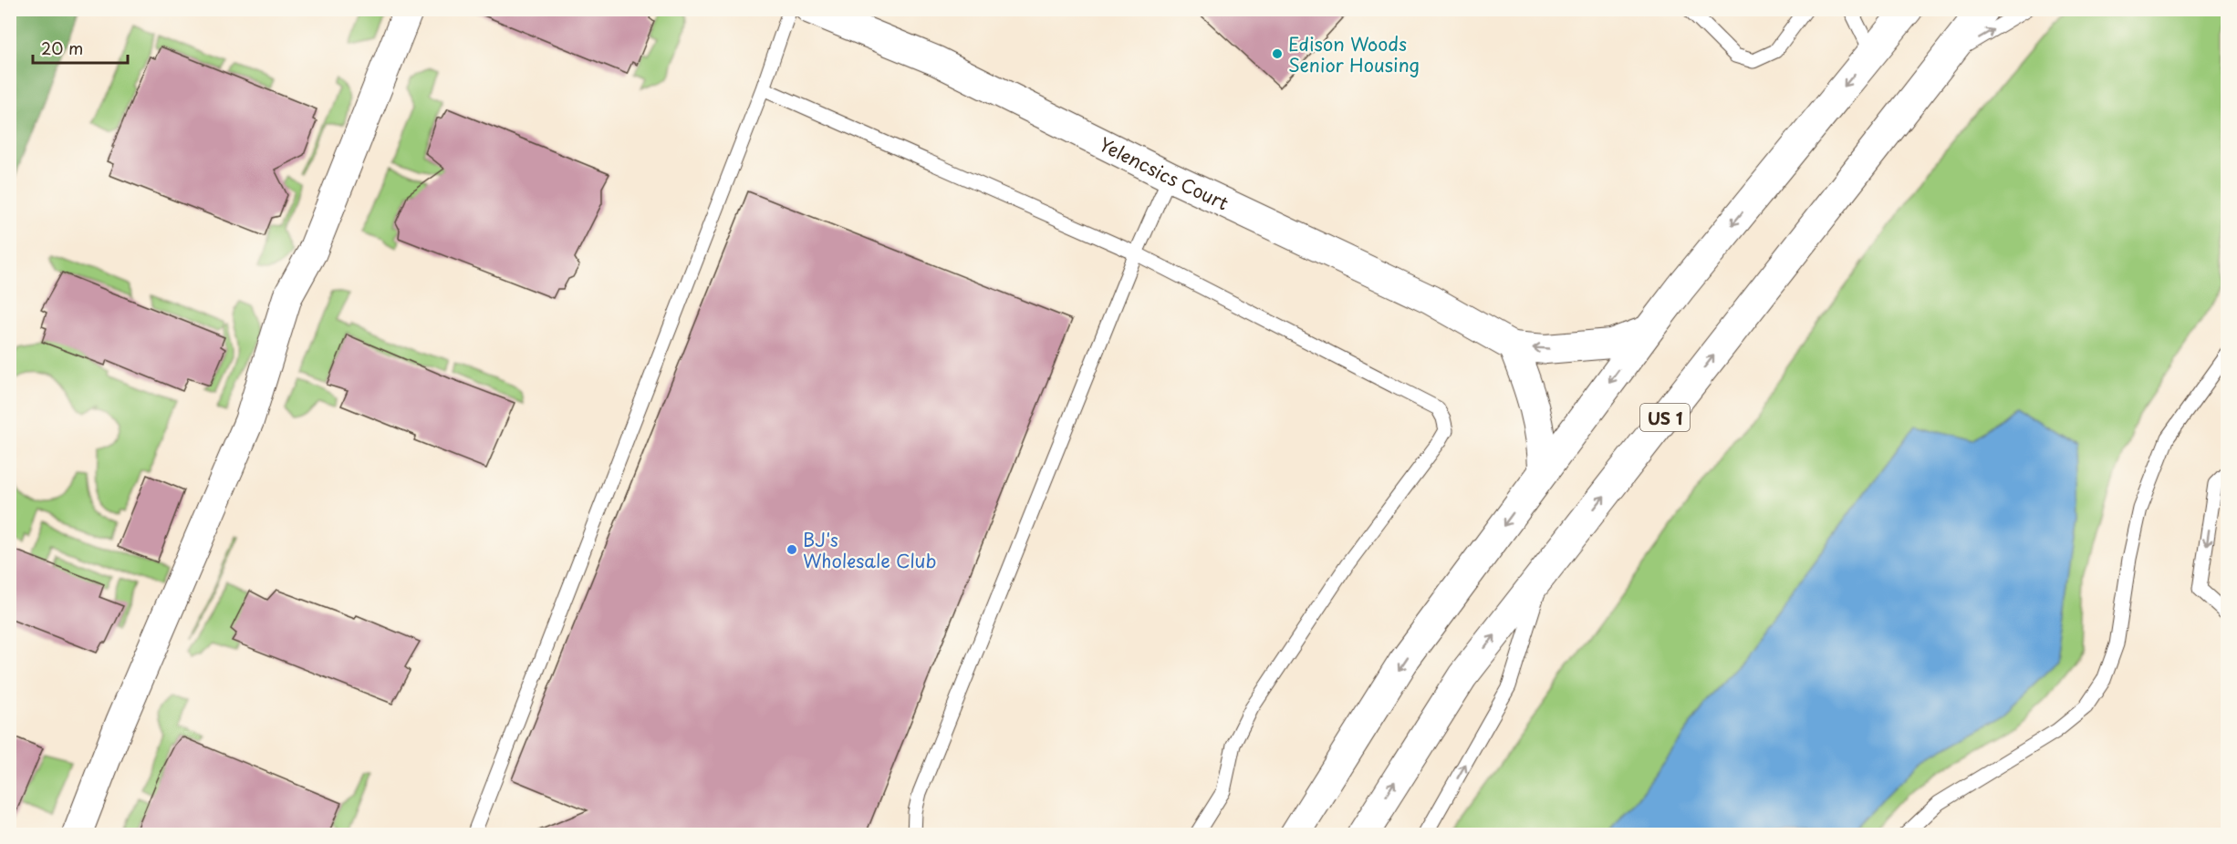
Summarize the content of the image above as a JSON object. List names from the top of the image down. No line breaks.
{"streets":{"highway":["US 1"],"street":["Yelencsics Court"]},"places":["Edison Woods Senior Housing","BJ's Wholesale Club"],"scale_bar":"20 m"}
